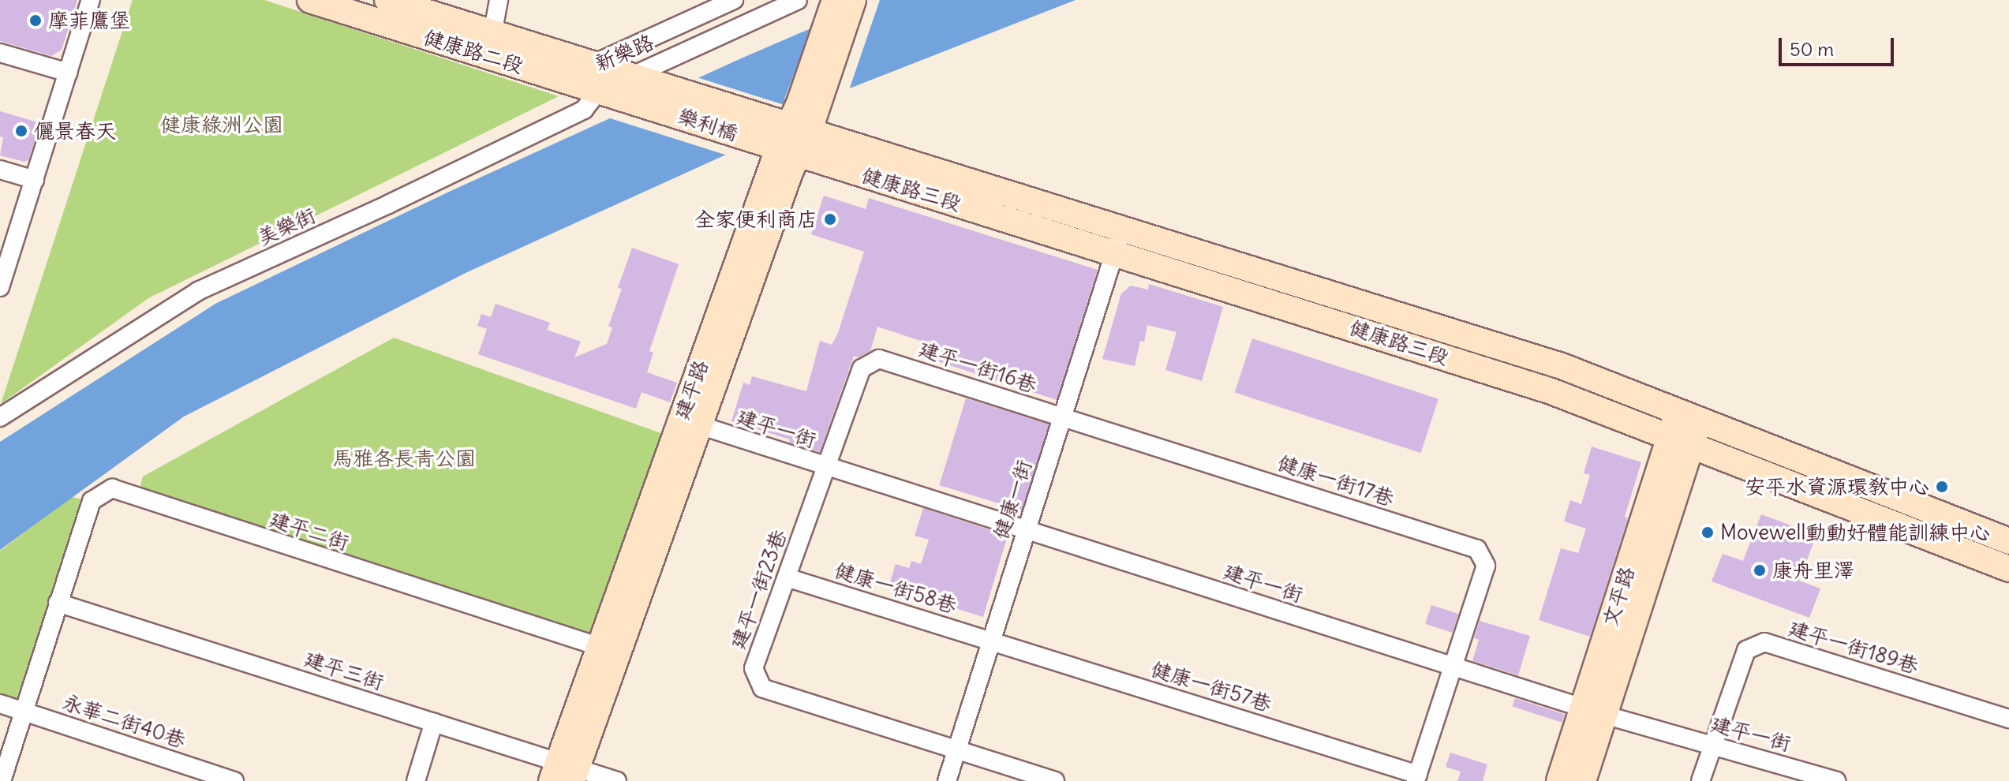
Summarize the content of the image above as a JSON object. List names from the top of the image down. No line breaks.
{"streets":{"street":["健康路二段","新樂路","樂利橋","健康路三段","美樂街","建平一街16巷","建平路","建平一街","健康一街17巷","健康一街","建平二街","健康一街58巷","建平一街23巷","文平路","建平一街189巷","建平三街","健康一街57巷","永華二街40巷"]},"crossings":[["健康路二段","新樂路"],["健康路二段","樂利橋"],["健康路二段","美樂街"],["新樂路","美樂街"],["樂利橋","健康路三段"],["樂利橋","建平路"],["健康路三段","建平路"],["健康路三段","健康一街"],["健康路三段","文平路"],["建平一街16巷","健康一街17巷"],["建平一街16巷","健康一街"],["建平一街16巷","建平一街23巷"],["建平路","建平一街"],["建平路","建平二街"],["建平路","建平三街"],["建平一街","健康一街17巷"],["建平一街","健康一街"],["建平一街","建平一街23巷"],["建平一街","文平路"],["建平一街","建平一街189巷"],["健康一街17巷","健康一街"],["健康一街17巷","健康一街57巷"],["健康一街","健康一街58巷"],["健康一街","建平一街23巷"],["健康一街","健康一街57巷"],["建平二街","建平三街"],["建平二街","永華二街40巷"],["健康一街58巷","建平一街23巷"],["健康一街58巷","健康一街57巷"]],"parks":["健康綠洲公園","馬雅各長青公園"],"places":["摩菲鷹堡","儷景春天","全家便利商店","安平水資源環教中心","Movewell動動好體能訓練中心","康舟里澤"],"scale_bar":"50 m"}
